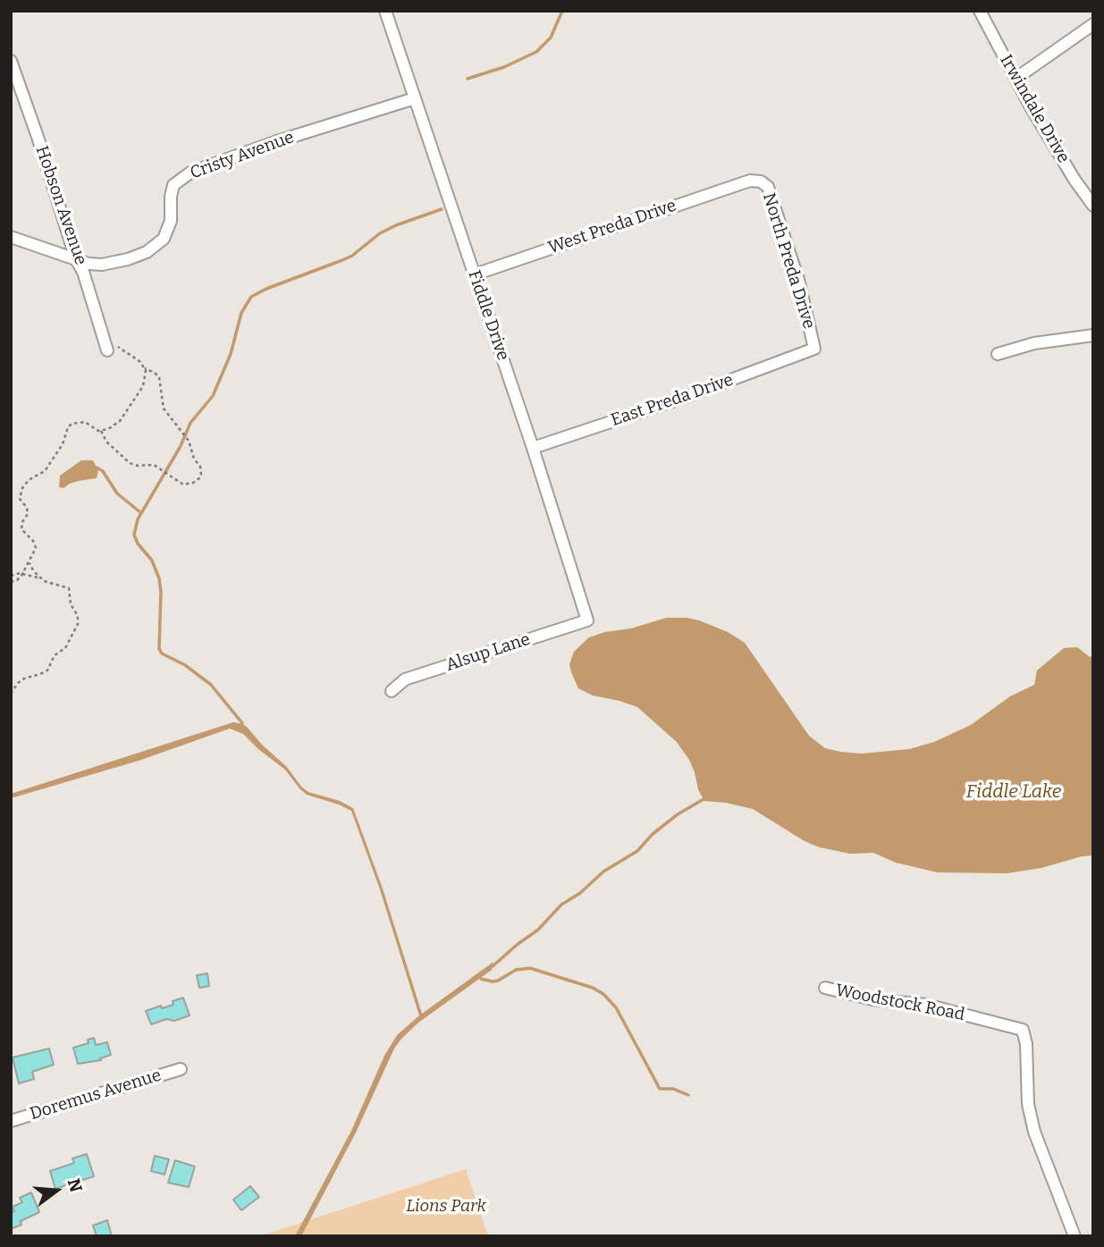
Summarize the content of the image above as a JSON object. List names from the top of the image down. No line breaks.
{"streets":{"street":["Irwindale Drive","Cristy Avenue","Hobson Avenue","West Preda Drive","North Preda Drive","Fiddle Drive","East Preda Drive","Alsup Lane","Woodstock Road","Doremus Avenue"]},"crossings":[["Cristy Avenue","Hobson Avenue"],["Cristy Avenue","Fiddle Drive"],["West Preda Drive","North Preda Drive"],["West Preda Drive","Fiddle Drive"],["North Preda Drive","East Preda Drive"],["Fiddle Drive","East Preda Drive"],["Fiddle Drive","Alsup Lane"]],"water":["Fiddle Lake"],"parks":["Lions Park"],"north":"right"}
